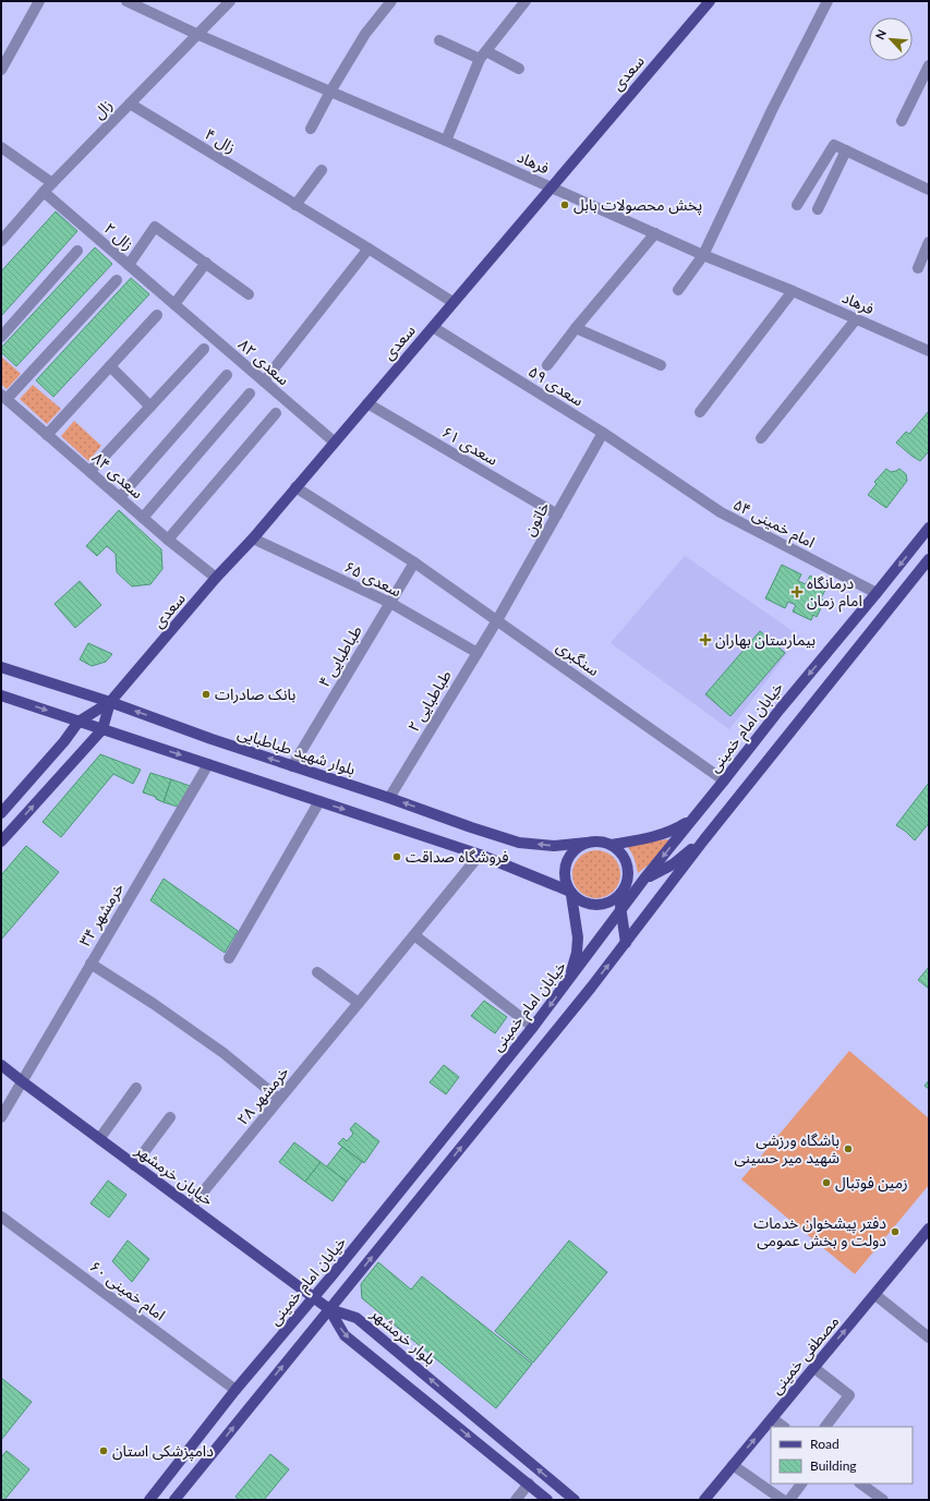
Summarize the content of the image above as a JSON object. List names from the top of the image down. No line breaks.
{"streets":{"main road":["سعدی","خیابان امام خمینی","بلوار شهید طباطبایی","خیابان خرمشهر","بلوار خرمشهر","مصطفی خمینی"],"street":["زال","زال ۴","فرهاد","زال ۲","سعدی ۸۲","سعدی ۵۹","سعدی ۶۱","سعدی ۸۴","خاتون","امام خمینی ۵۴","سعدی ۶۵","طباطبایی ۴","سنگبری","طباطبایی ۲","خرمشهر ۳۴","خرمشهر ۲۸","امام خمینی ۶۰"]},"crossings":[["سعدی","زال ۴"],["سعدی","فرهاد"],["سعدی","سعدی ۸۲"],["سعدی","سعدی ۵۹"],["سعدی","سعدی ۶۱"],["سعدی","سعدی ۸۴"],["سعدی","سعدی ۶۵"],["سعدی","سنگبری"],["سعدی","بلوار شهید طباطبایی"],["زال","زال ۴"],["زال","فرهاد"],["زال","زال ۲"],["زال ۲","سعدی ۸۲"],["سعدی ۵۹","خاتون"],["سعدی ۵۹","امام خمینی ۵۴"],["سعدی ۶۱","خاتون"],["خاتون","سنگبری"],["خاتون","طباطبایی ۲"],["امام خمینی ۵۴","خیابان امام خمینی"],["سعدی ۶۵","طباطبایی ۴"],["سعدی ۶۵","طباطبایی ۲"],["طباطبایی ۴","سنگبری"],["طباطبایی ۴","بلوار شهید طباطبایی"],["سنگبری","طباطبایی ۲"],["سنگبری","خیابان امام خمینی"],["طباطبایی ۲","بلوار شهید طباطبایی"],["خیابان امام خمینی","خیابان خرمشهر"],["خیابان امام خمینی","امام خمینی ۶۰"],["خرمشهر ۳۴","خیابان خرمشهر"],["خرمشهر ۲۸","خیابان خرمشهر"],["خیابان خرمشهر","بلوار خرمشهر"]],"one_way":["مصطفی خمینی"],"places":{"other":["پخش محصولات بابل","بانک صادرات","فروشگاه صداقت","باشگاه ورزشی شهید میر حسینی","زمین فوتبال","دفتر پیشخوان خدمات دولت و بخش عمومی","دامپزشکی استان"],"health":["درمانگاه امام زمان","بیمارستان بهاران"]},"legend":["Road","Building"],"north":"top left"}
